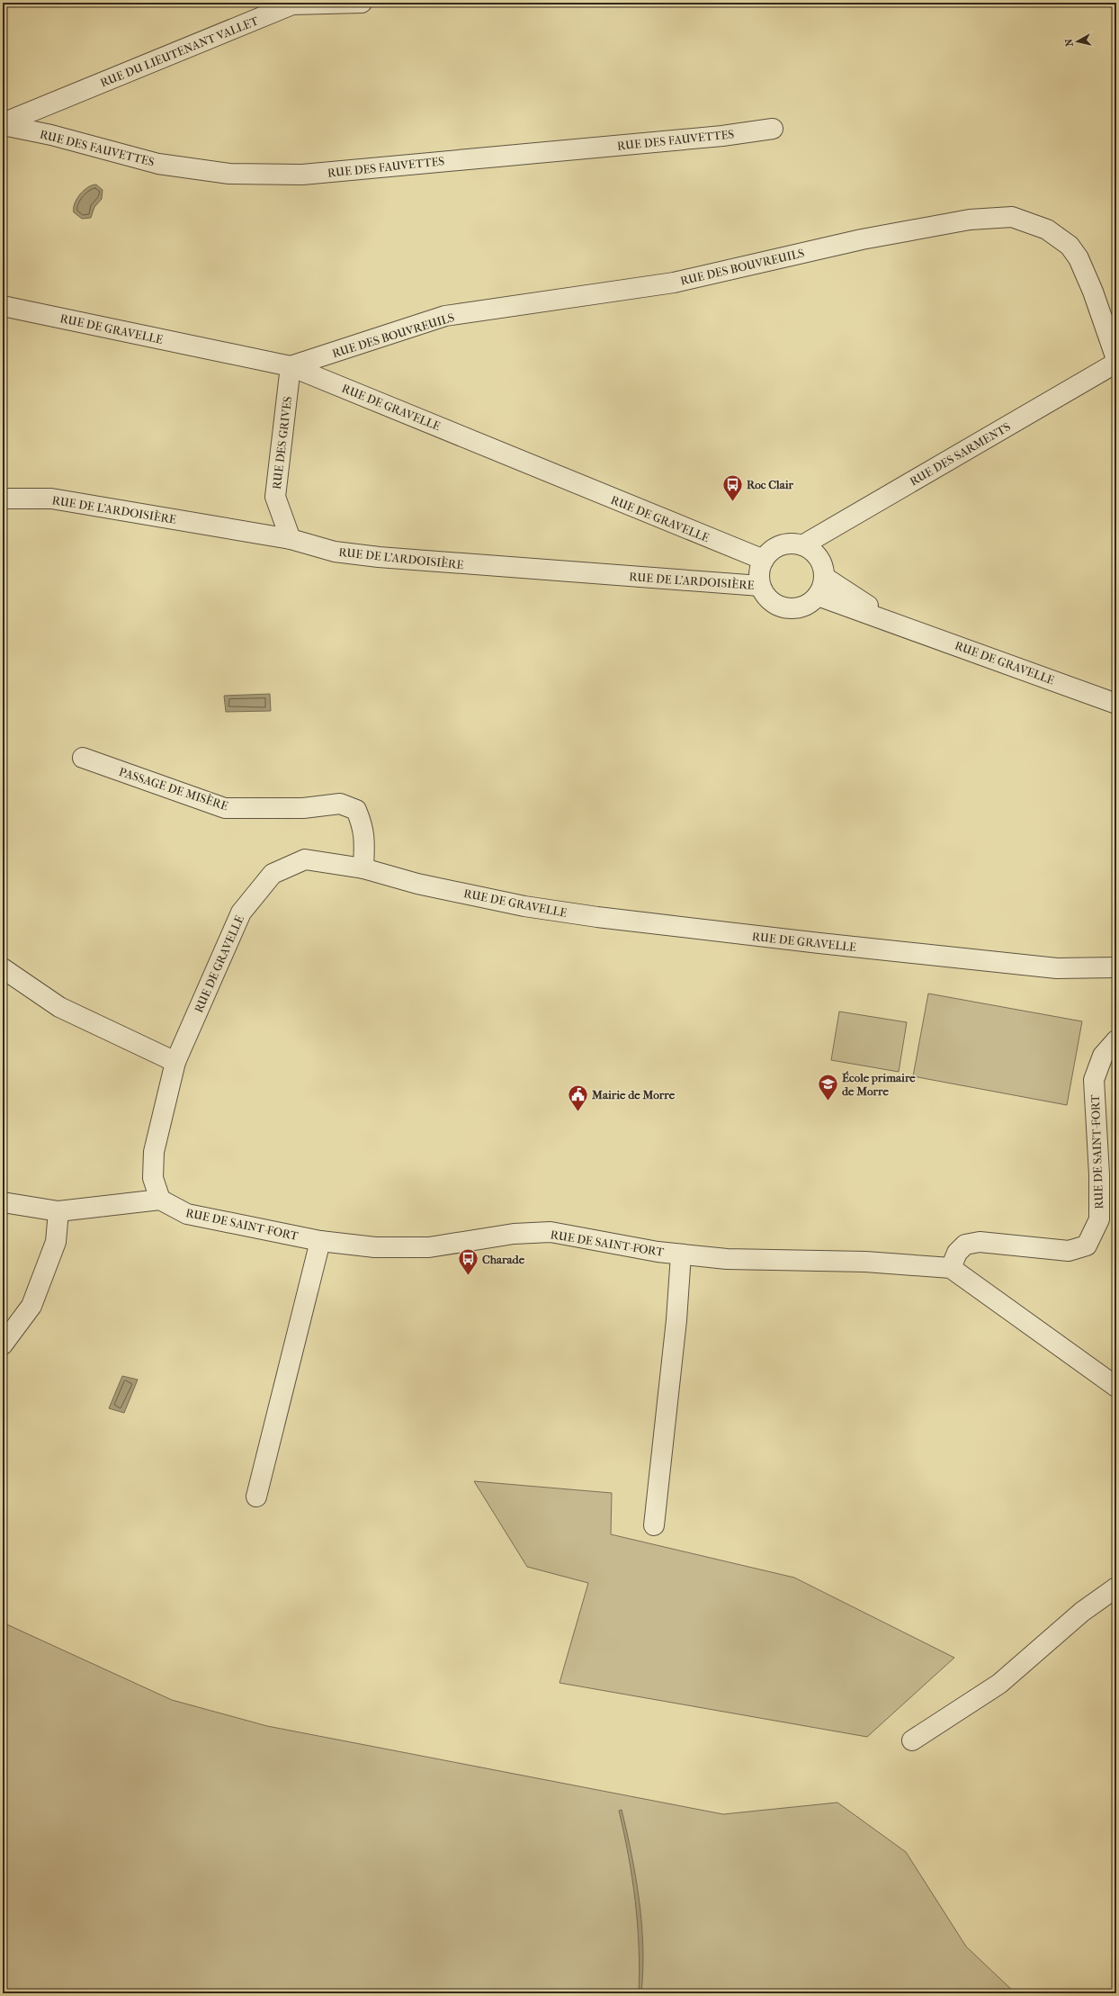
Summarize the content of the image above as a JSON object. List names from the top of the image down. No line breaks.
{"streets":{"street":["RUE DU LIEUTENANT VALLET","RUE DES FAUVETTES","RUE DES BOUVREUILS","RUE DE GRAVELLE","RUE DES GRIVES","RUE DES SARMENTS","RUE DE L'ARDOISIÈRE","PASSAGE DE MISÈRE","RUE DE SAINT-FORT"]},"crossings":[["RUE DU LIEUTENANT VALLET","RUE DES FAUVETTES"],["RUE DES BOUVREUILS","RUE DE GRAVELLE"],["RUE DES BOUVREUILS","RUE DES GRIVES"],["RUE DE GRAVELLE","RUE DES GRIVES"],["RUE DE GRAVELLE","RUE DES SARMENTS"],["RUE DE GRAVELLE","RUE DE L'ARDOISIÈRE"],["RUE DE GRAVELLE","PASSAGE DE MISÈRE"],["RUE DE GRAVELLE","RUE DE SAINT-FORT"],["RUE DES GRIVES","RUE DE L'ARDOISIÈRE"],["RUE DES SARMENTS","RUE DE L'ARDOISIÈRE"]],"places":{"bus stop":["Roc Clair","Charade"],"school or university":["École primaire de Morre"],"public building":["Mairie de Morre"]},"north":"left"}
